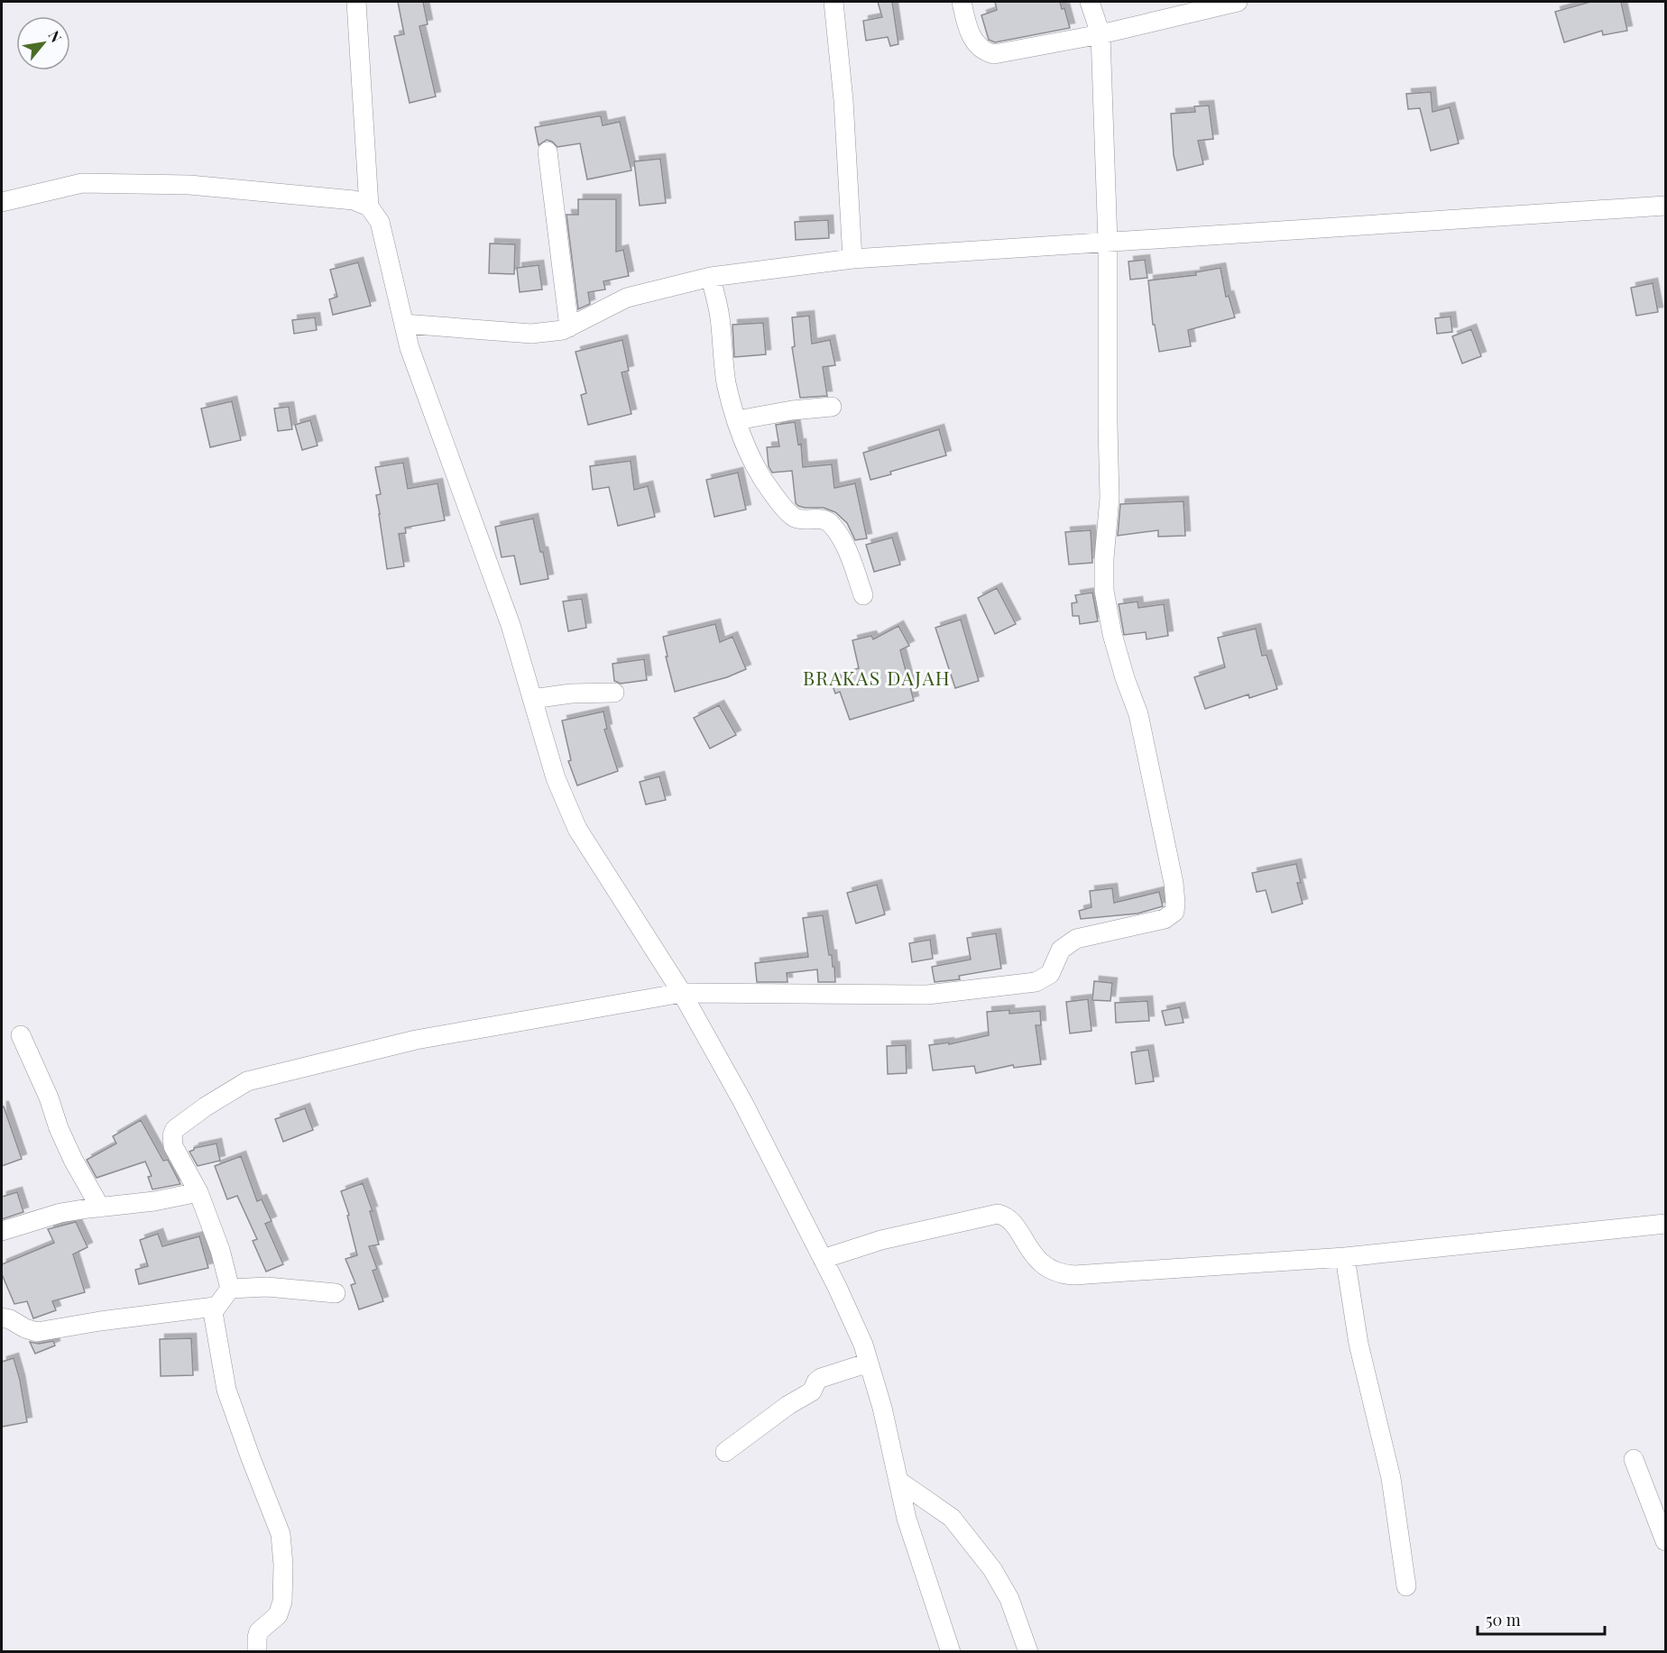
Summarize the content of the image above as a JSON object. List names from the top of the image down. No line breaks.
{"districts":["BRAKAS DAJAH"],"scale_bar":"50 m","north":"top right"}
